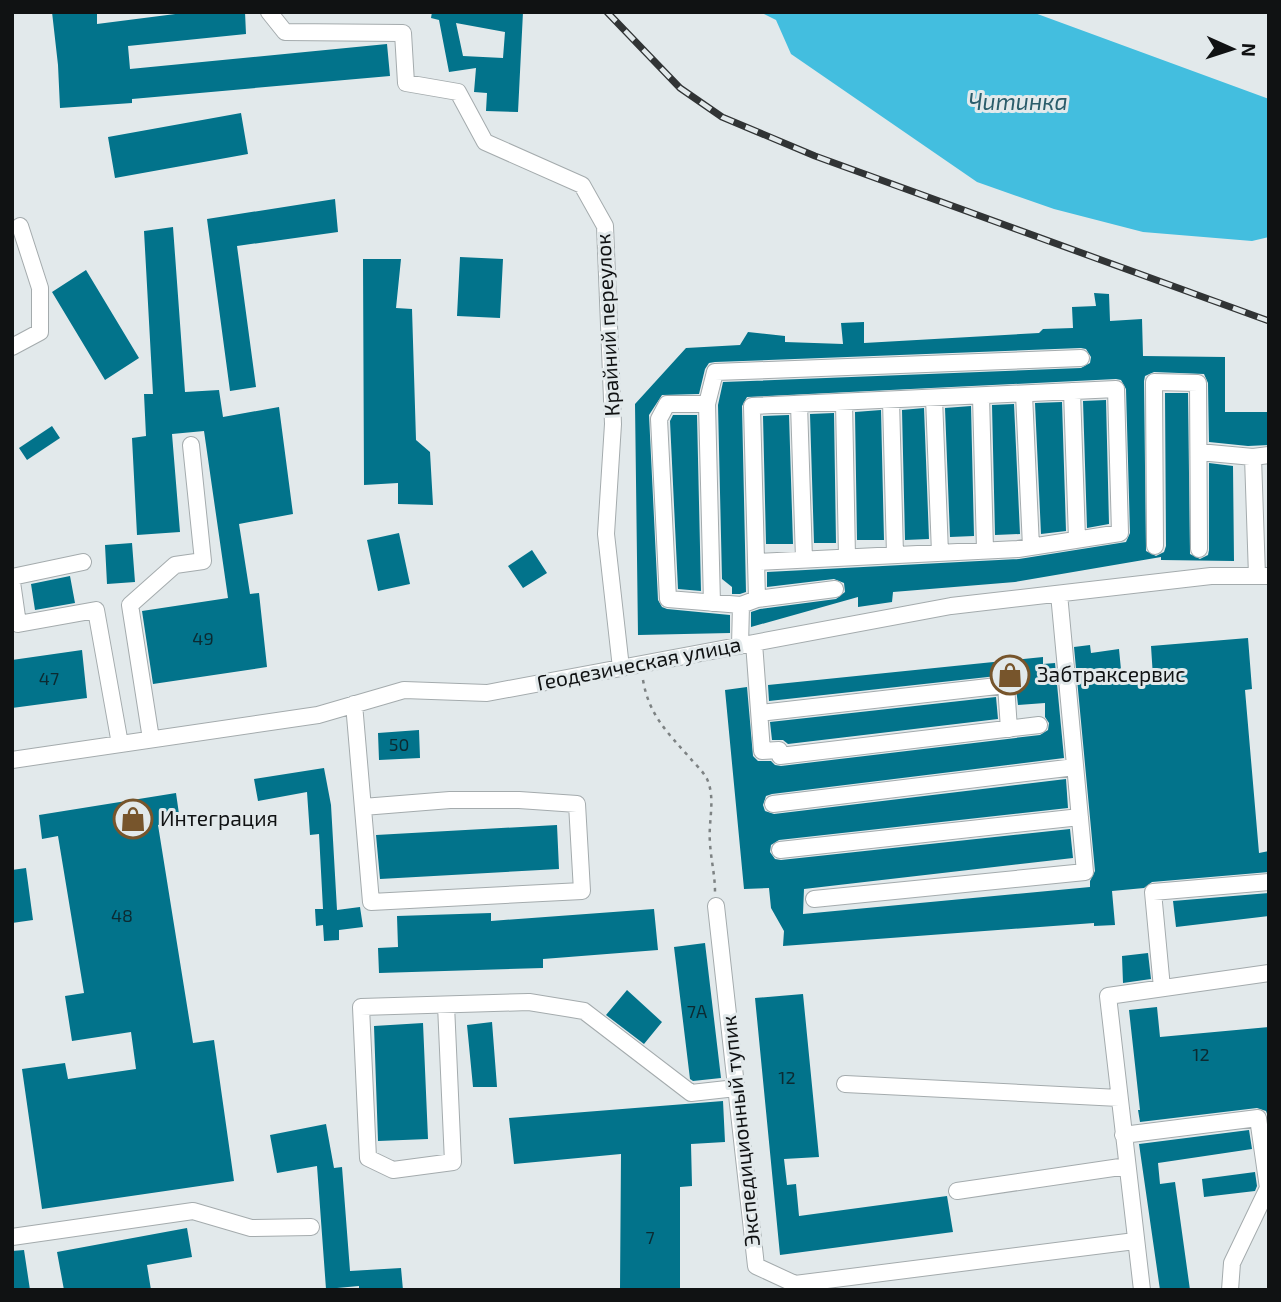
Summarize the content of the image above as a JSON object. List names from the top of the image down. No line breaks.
{"streets":{"street":["Крайний переулок","Геодезическая улица","Экспедиционный тупик"]},"crossings":[["Крайний переулок","Геодезическая улица"]],"water":["Читинка"],"places":{"shop":["Забтраксервис","Интеграция"]},"house_numbers":["49","47","50","48","7А","12","12","7"],"north":"right"}
